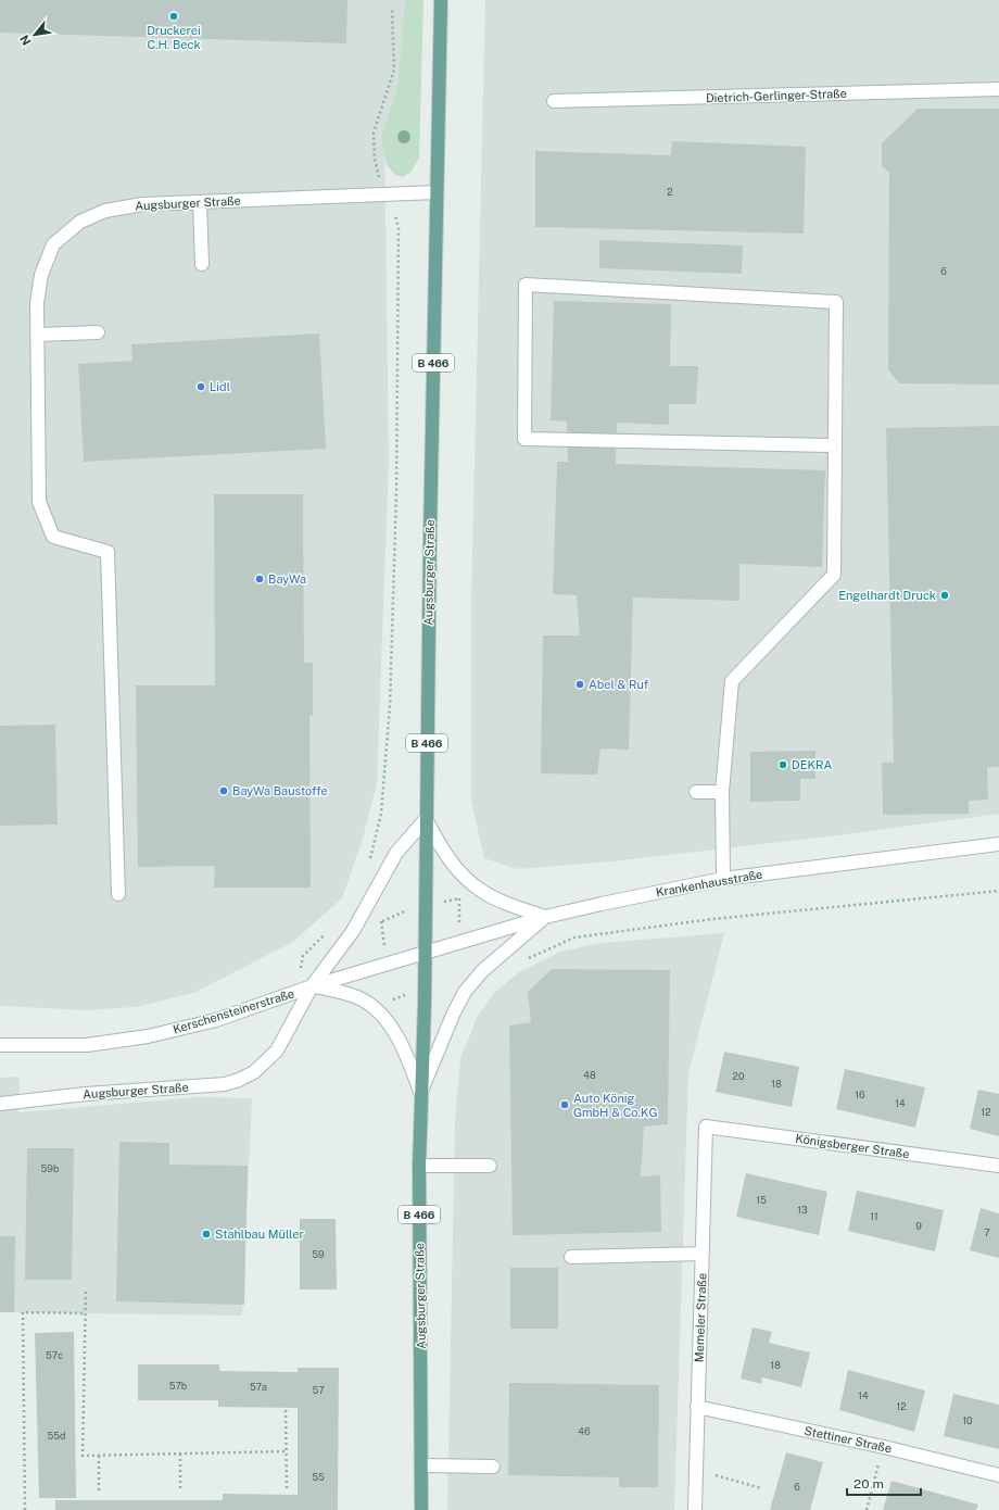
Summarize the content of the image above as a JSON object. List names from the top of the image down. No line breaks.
{"streets":{"main road":["Augsburger Straße","B 466"],"street":["Dietrich-Gerlinger-Straße","Krankenhausstraße","Kerschensteinerstraße","Königsberger Straße","Memeler Straße","Stettiner Straße"]},"crossings":[["Augsburger Straße","Krankenhausstraße"],["Augsburger Straße","Kerschensteinerstraße"],["Königsberger Straße","Memeler Straße"],["Memeler Straße","Stettiner Straße"]],"places":["Druckerei C.H. Beck","Lidl","BayWa","Engelhardt Druck","Abel & Ruf","DEKRA","BayWa Baustoffe","Auto König GmbH & Co.KG","Stahlbau Müller"],"house_numbers":["2","6","48","20","18","16","14","12","59b","15","13","11","9","7","59","57c","18","57b","57a","57","14","12","10","46","55d","55","6"],"scale_bar":"20 m","north":"bottom left"}
